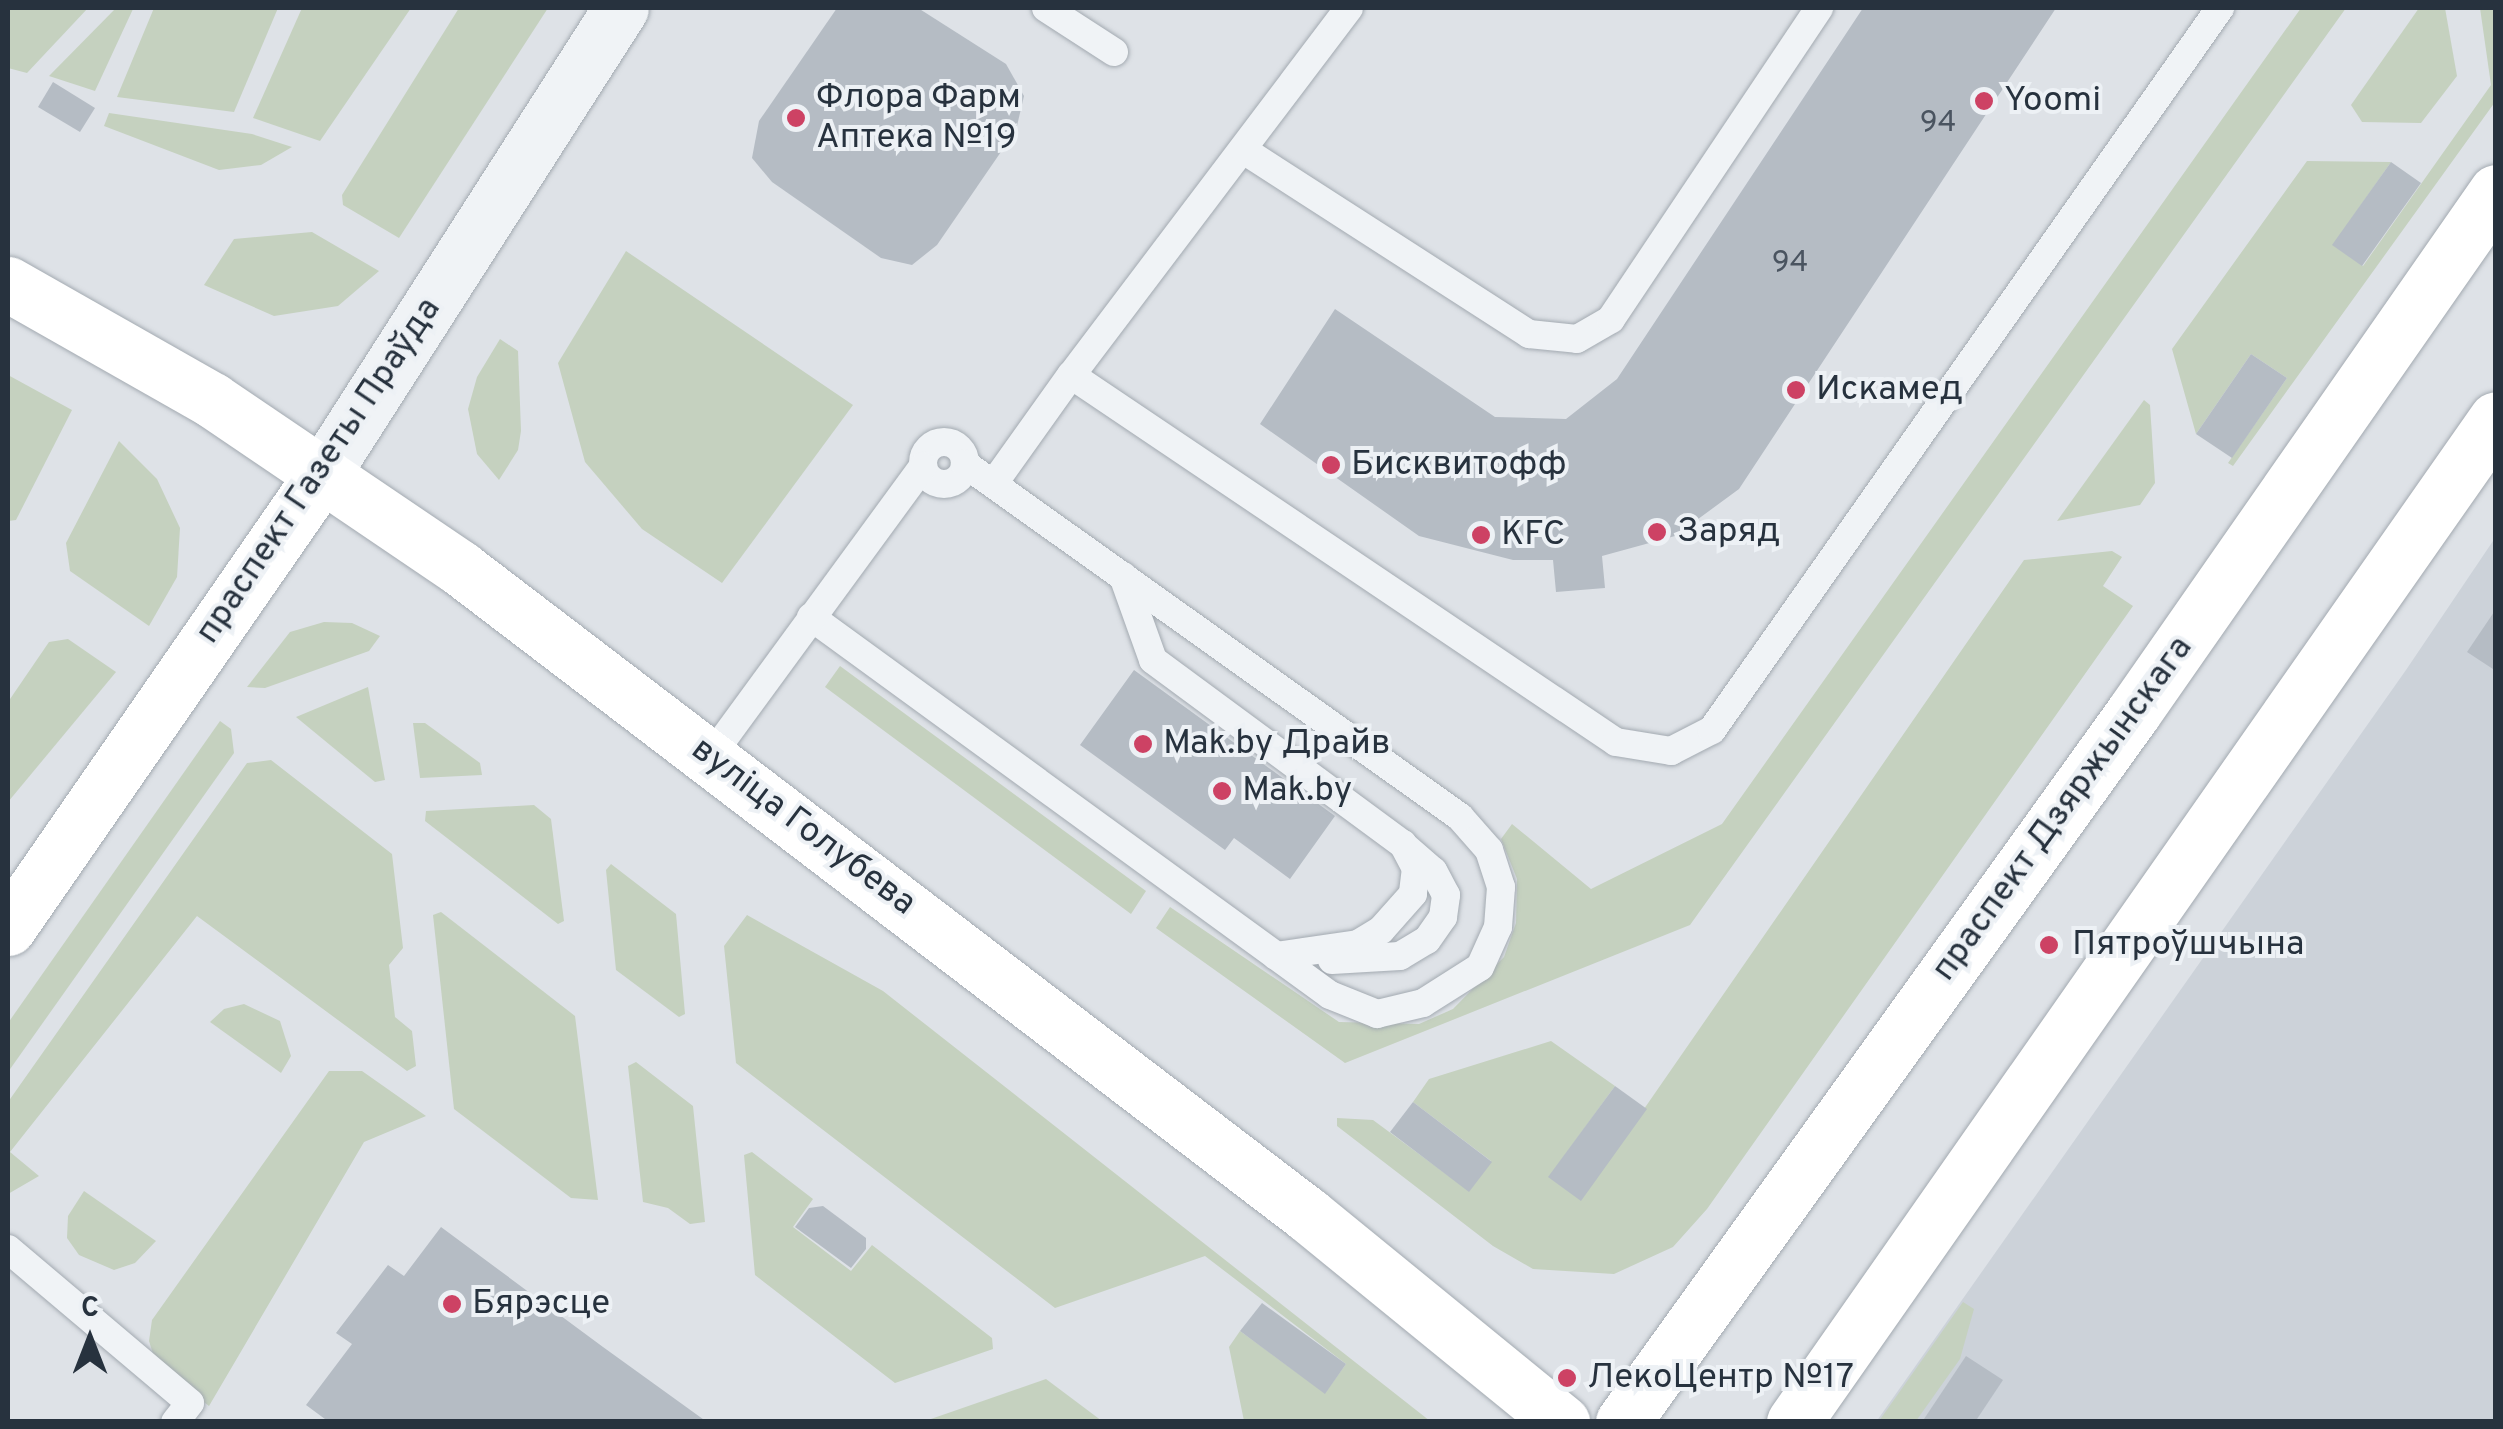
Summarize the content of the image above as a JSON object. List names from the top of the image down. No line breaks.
{"streets":{"main road":["праспект Газеты Праўда","праспект Дзяржынскага","вуліца Голубева"]},"crossings":[["праспект Газеты Праўда","вуліца Голубева"]],"places":["Yoomi","Флора Фарм Аптека №19","Искамед","Бисквитофф","Заряд","KFC","Маk.by Драйв","Mak.by","Пятроўшчына","Бярэсце","ЛекоЦентр №17"],"house_numbers":["94","94"],"north":"top"}
